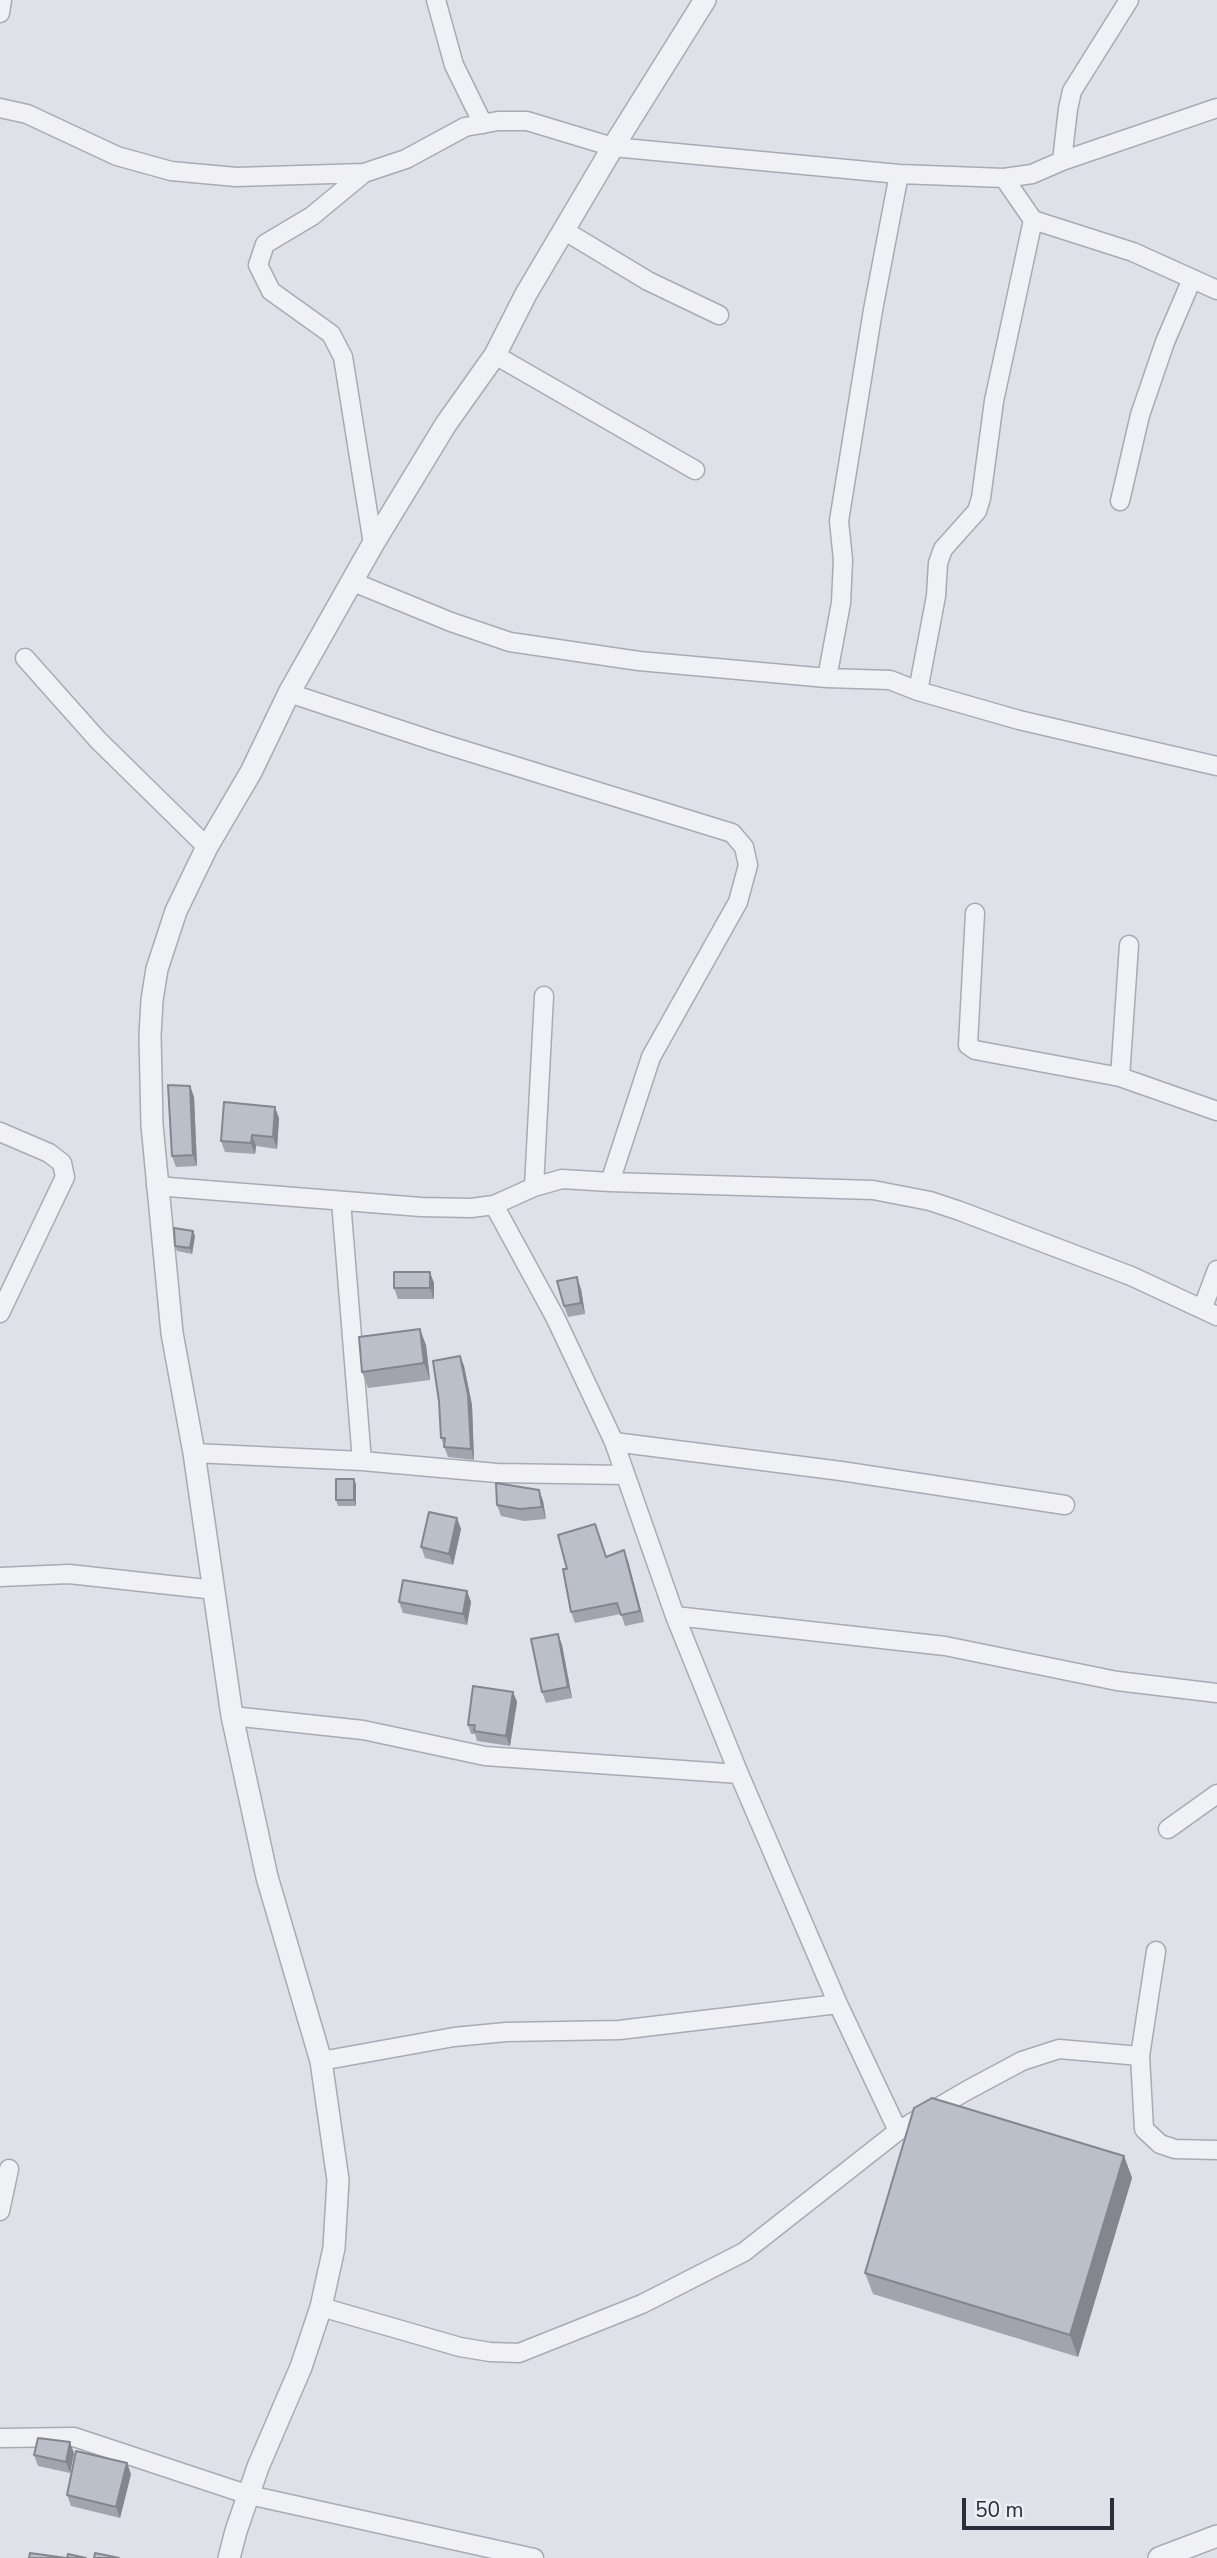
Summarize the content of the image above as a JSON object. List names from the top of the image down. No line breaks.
{"scale_bar":"50 m"}
